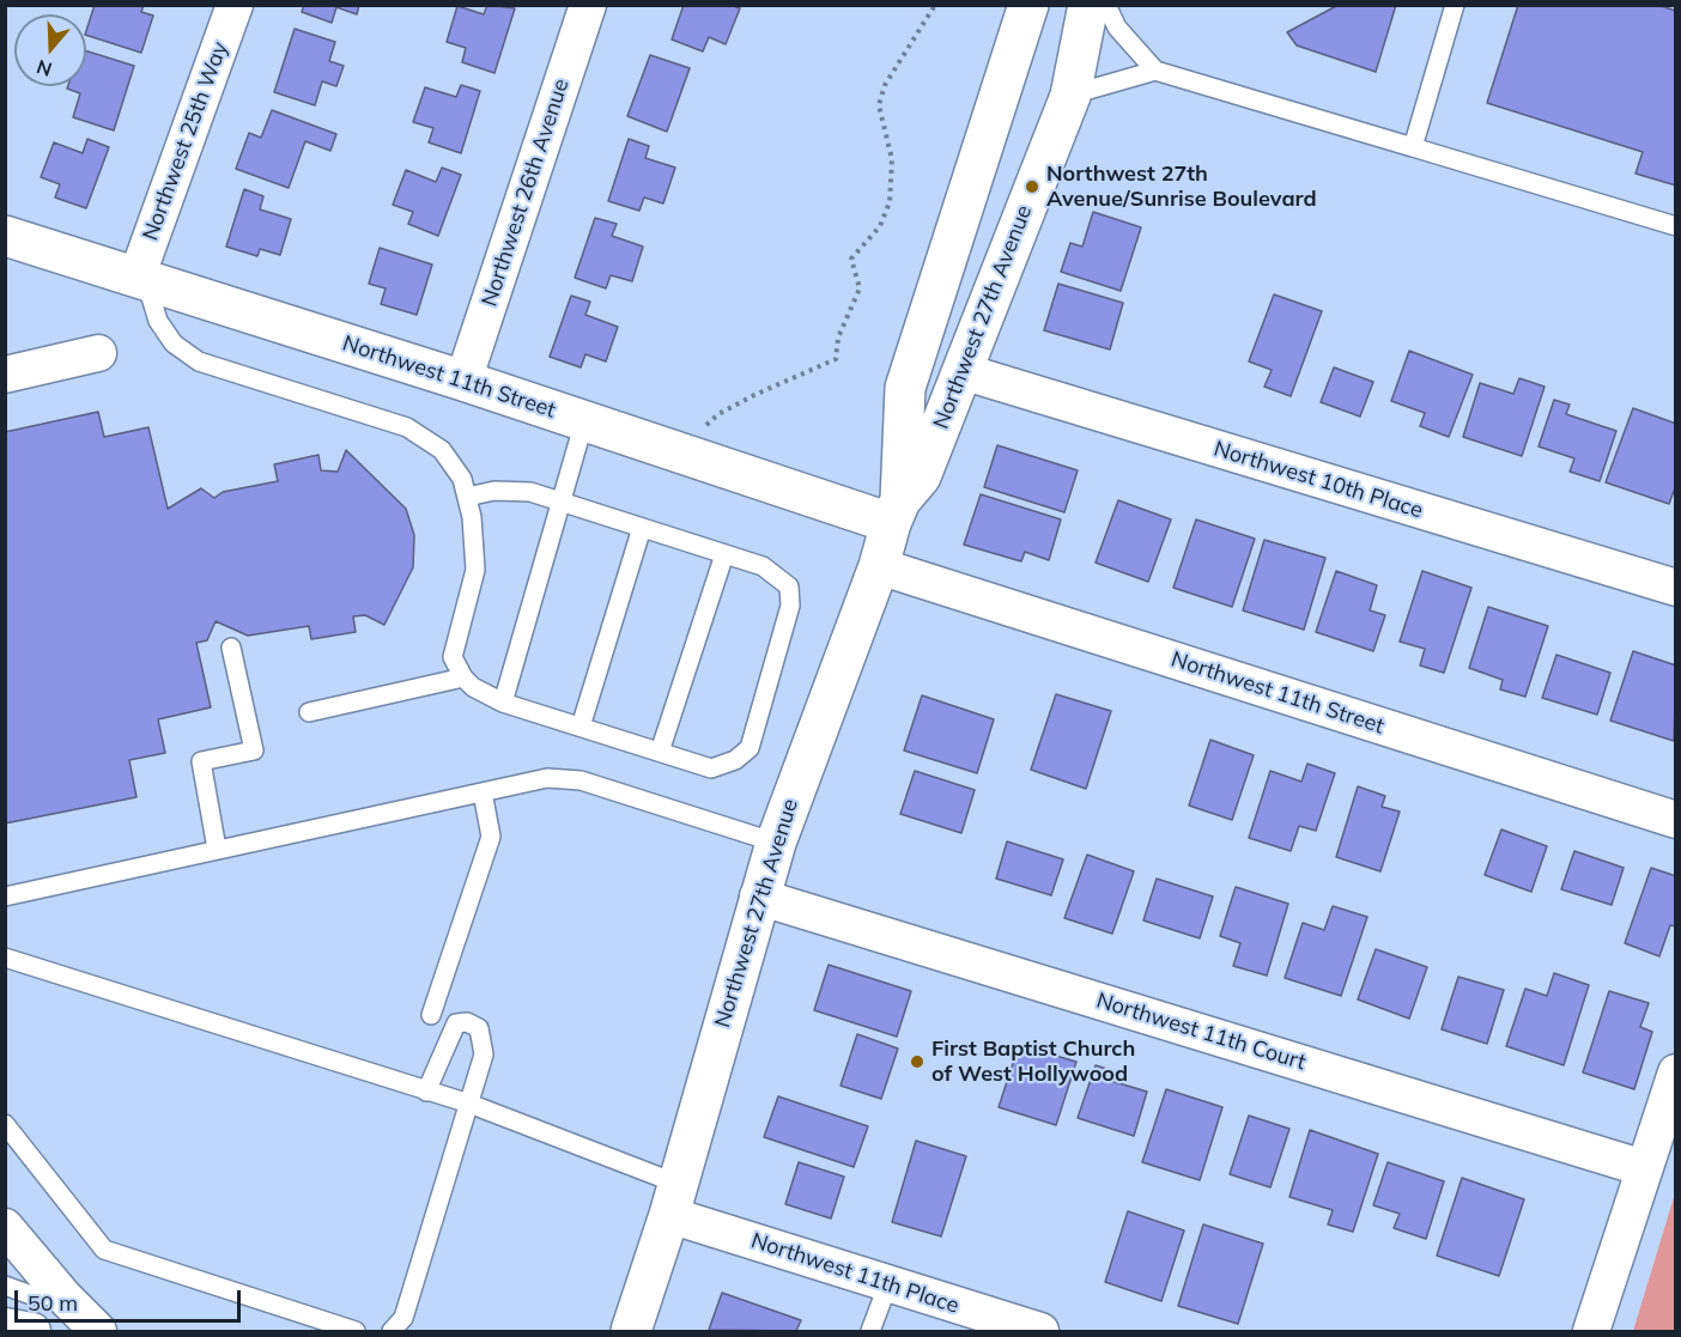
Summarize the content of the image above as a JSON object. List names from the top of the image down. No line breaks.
{"streets":{"street":["Northwest 25th Way","Northwest 26th Avenue","Northwest 27th Avenue","Northwest 11th Street","Northwest 10th Place","Northwest 11th Court","Northwest 11th Place"]},"crossings":[["Northwest 25th Way","Northwest 11th Street"],["Northwest 26th Avenue","Northwest 11th Street"],["Northwest 27th Avenue","Northwest 11th Street"],["Northwest 27th Avenue","Northwest 10th Place"],["Northwest 27th Avenue","Northwest 11th Court"],["Northwest 27th Avenue","Northwest 11th Place"]],"places":["Northwest 27th Avenue/Sunrise Boulevard","First Baptist Church of West Hollywood"],"scale_bar":"50 m","north":"bottom"}
